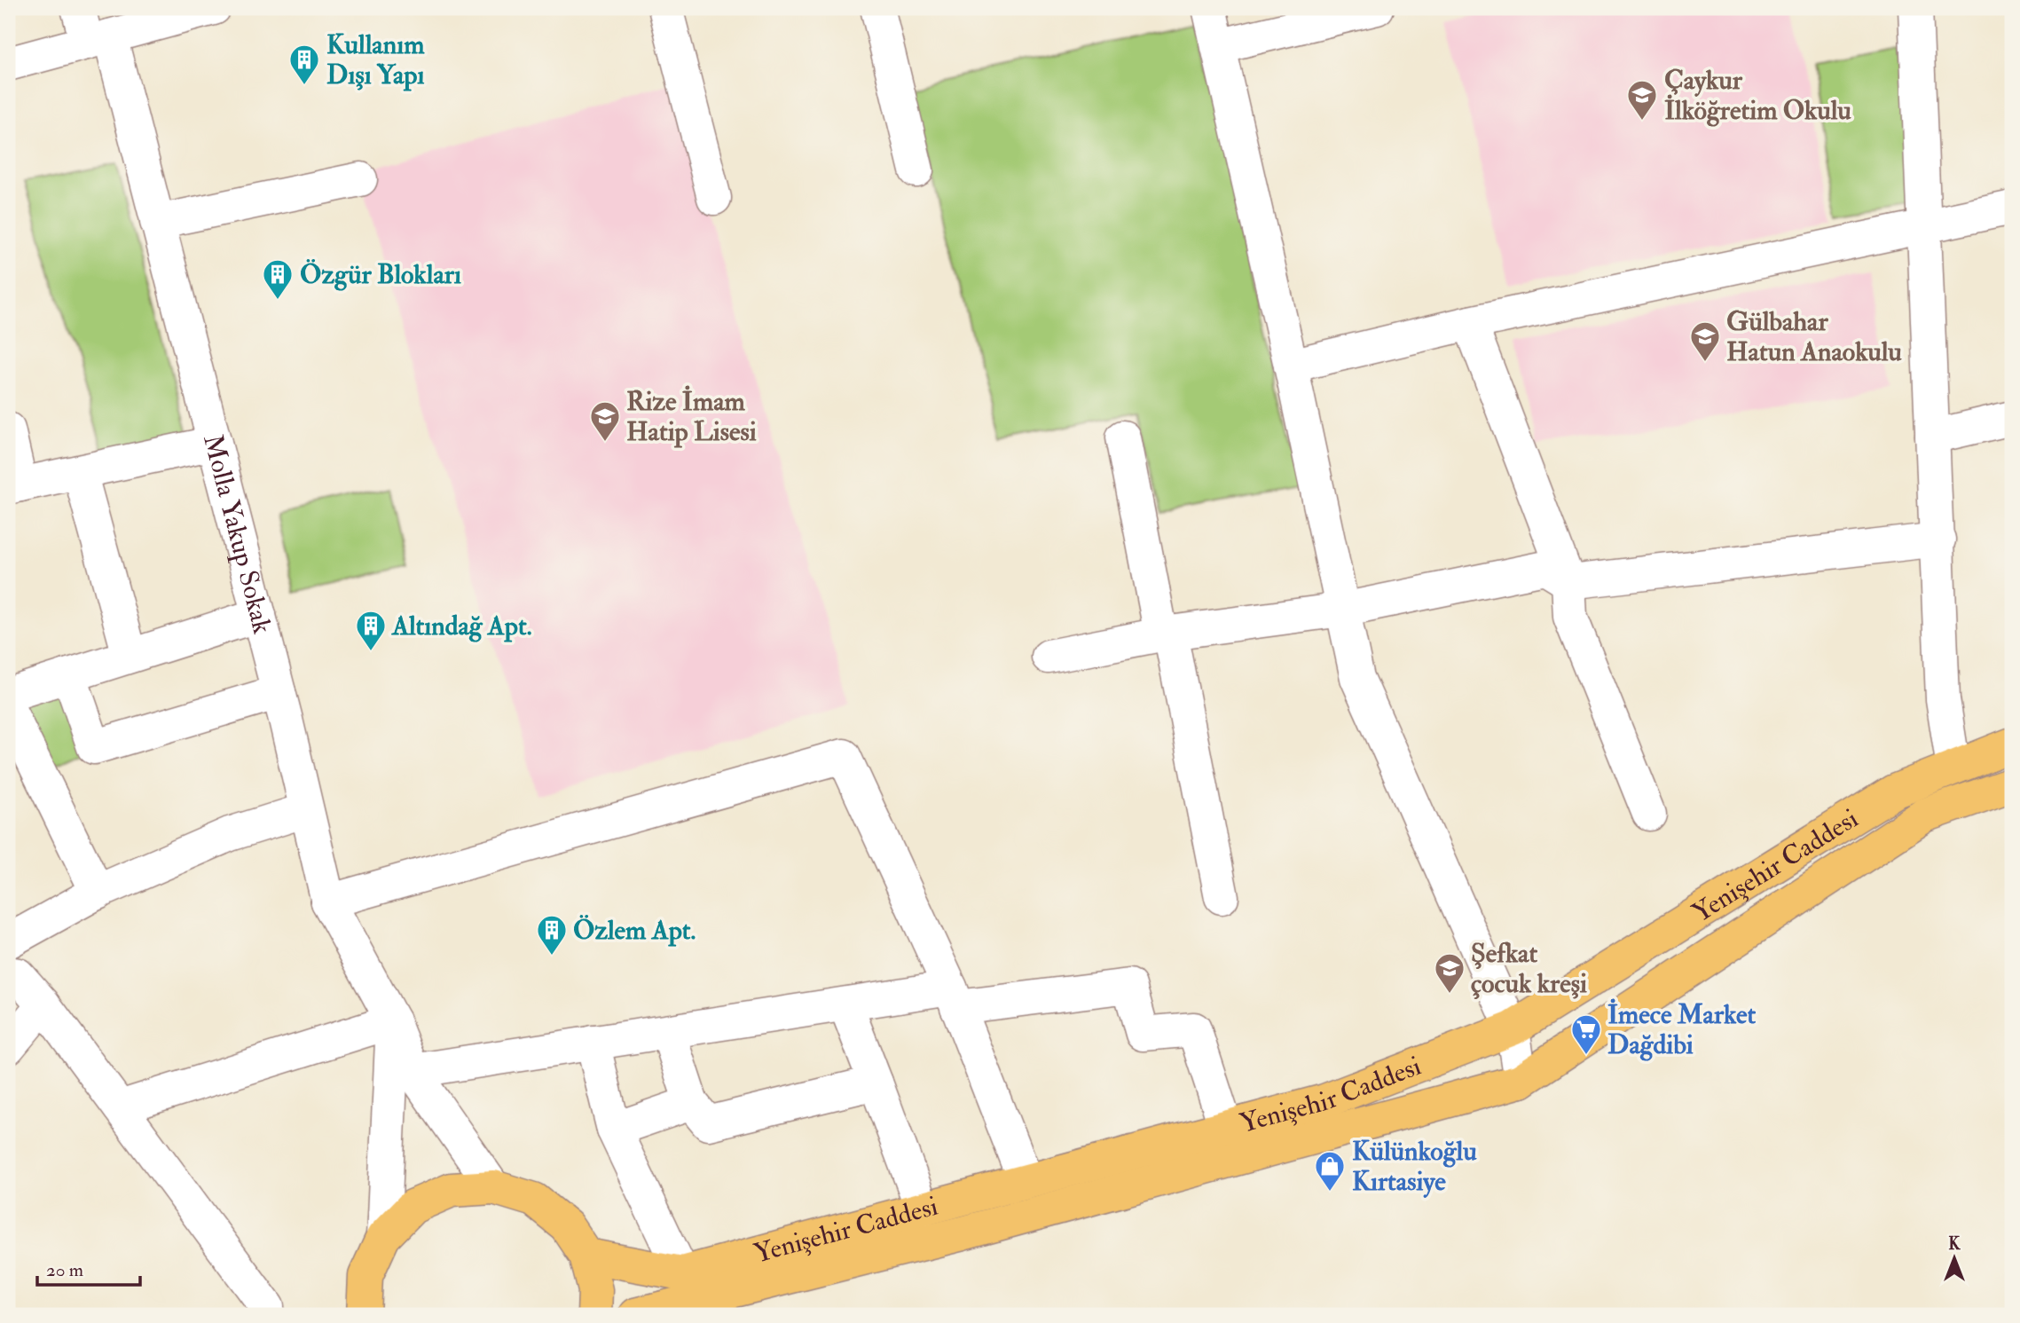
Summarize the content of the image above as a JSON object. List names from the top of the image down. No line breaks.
{"streets":{"main road":["Yenişehir Caddesi"],"street":["Molla Yakup Sokak"]},"places":{"building":["Kullanım Dışı Yapı","Özgür Blokları","Altındağ Apt.","Özlem Apt."],"school or university":["Çaykur İlköğretim Okulu","Gülbahar Hatun Anaokulu","Rize İmam Hatip Lisesi","Şefkat çocuk kreşi"],"supermarket":["İmece Market Dağdibi"],"shop":["Külünkoğlu Kırtasiye"]},"scale_bar":"20 m","north":"top"}
